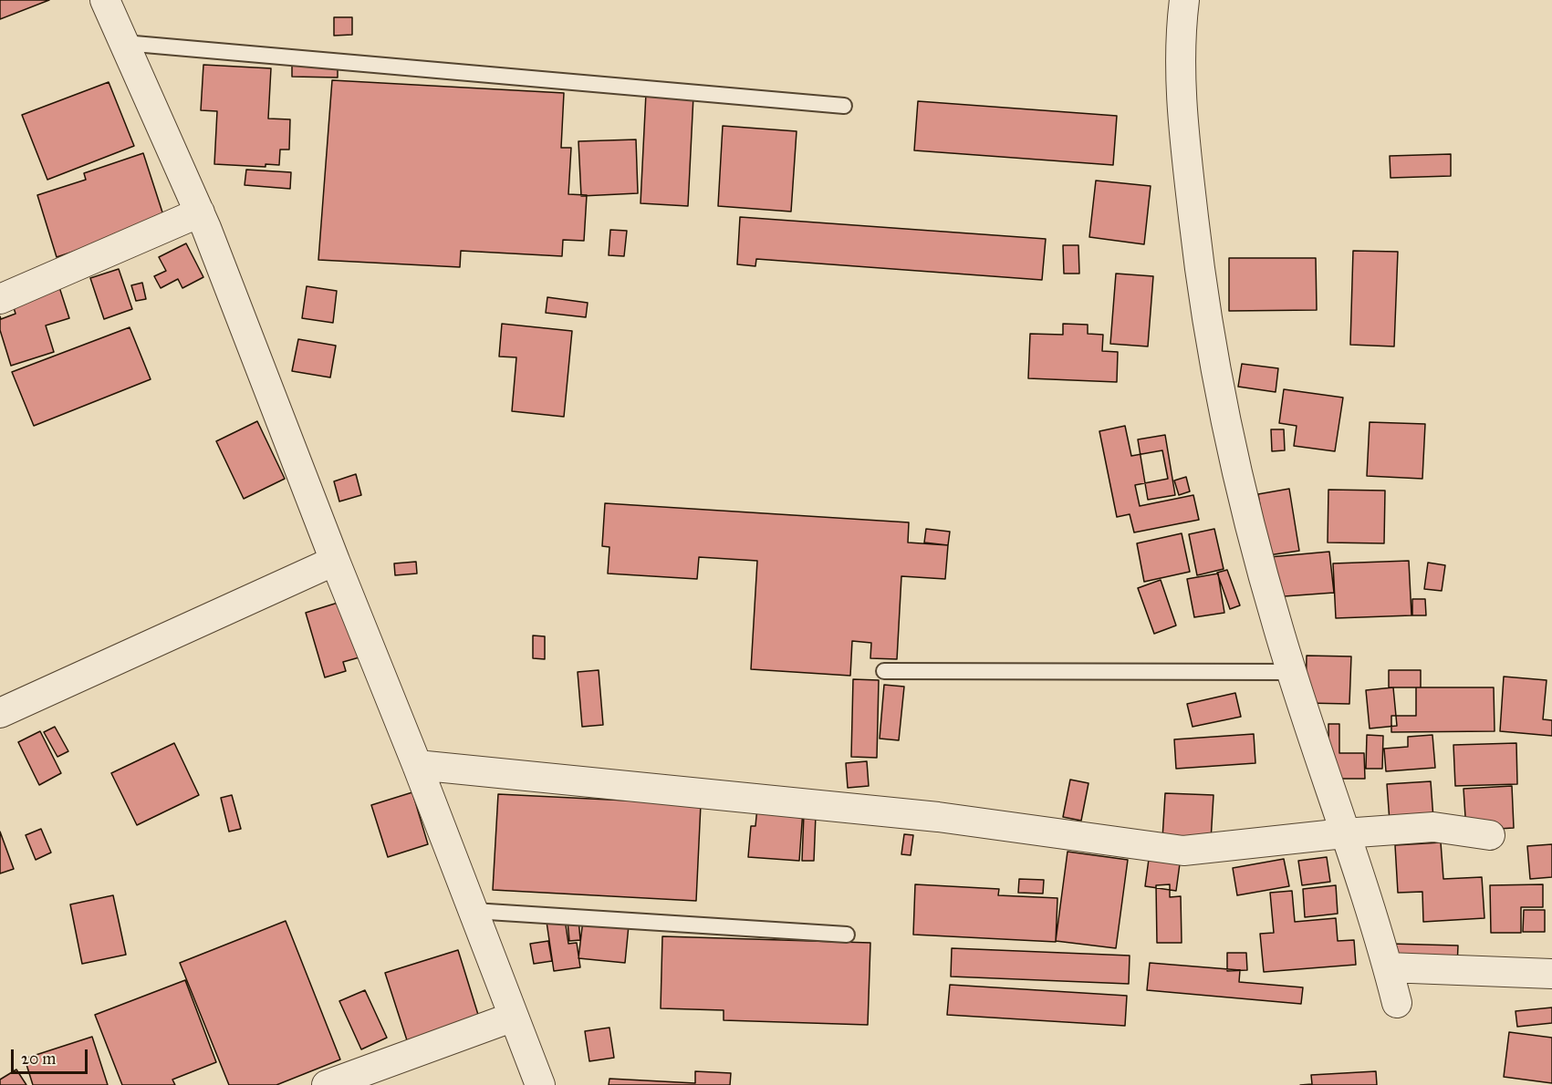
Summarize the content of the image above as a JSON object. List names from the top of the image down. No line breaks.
{"scale_bar":"20 m"}
